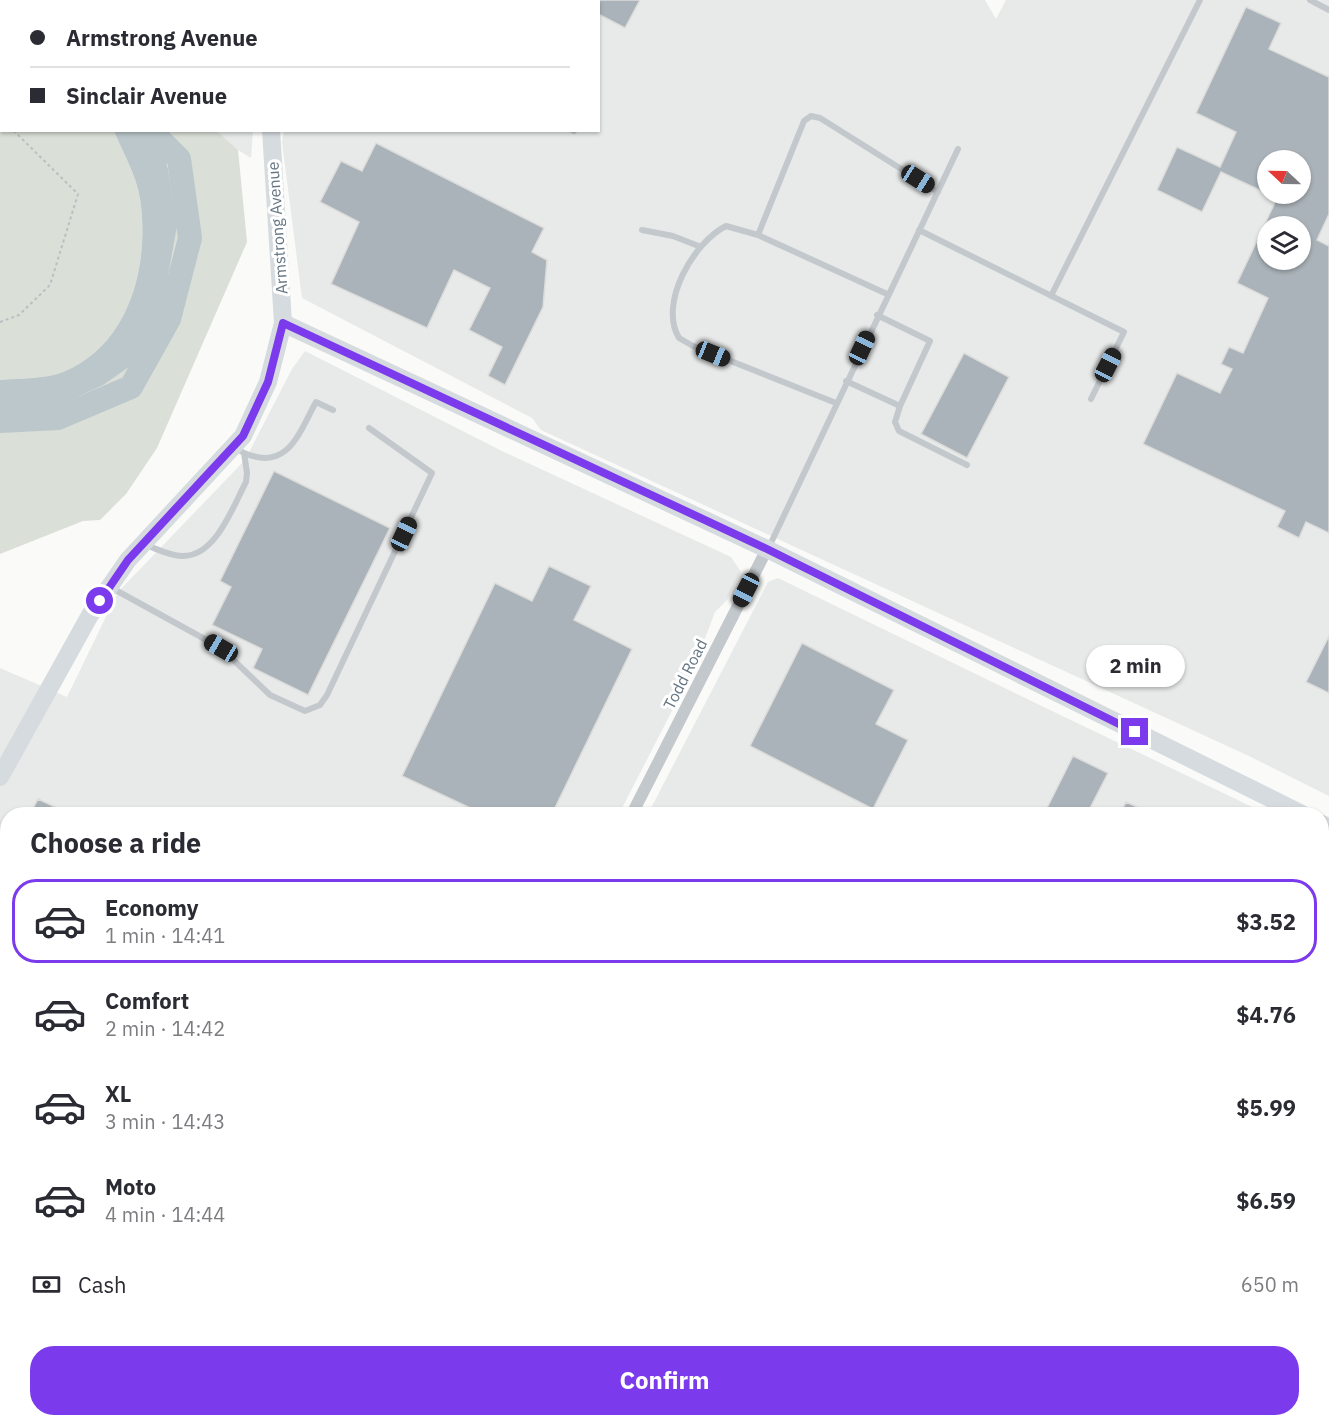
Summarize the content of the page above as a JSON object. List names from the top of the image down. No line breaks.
{"streets":{"street":["Armstrong Avenue","Todd Road"]},"north":"left","page":{"banner":["Armstrong Avenue","Sinclair Avenue"],"bubble":"2 min","heading":"Choose a ride","list":[{"name":"Economy","note":"1 min · 14:41","value":"$3.52"},{"name":"Comfort","note":"2 min · 14:42","value":"$4.76"},{"name":"XL","note":"3 min · 14:43","value":"$5.99"},{"name":"Moto","note":"4 min · 14:44","value":"$6.59"}],"pay":["Cash","650 m"],"buttons":"Confirm"}}
